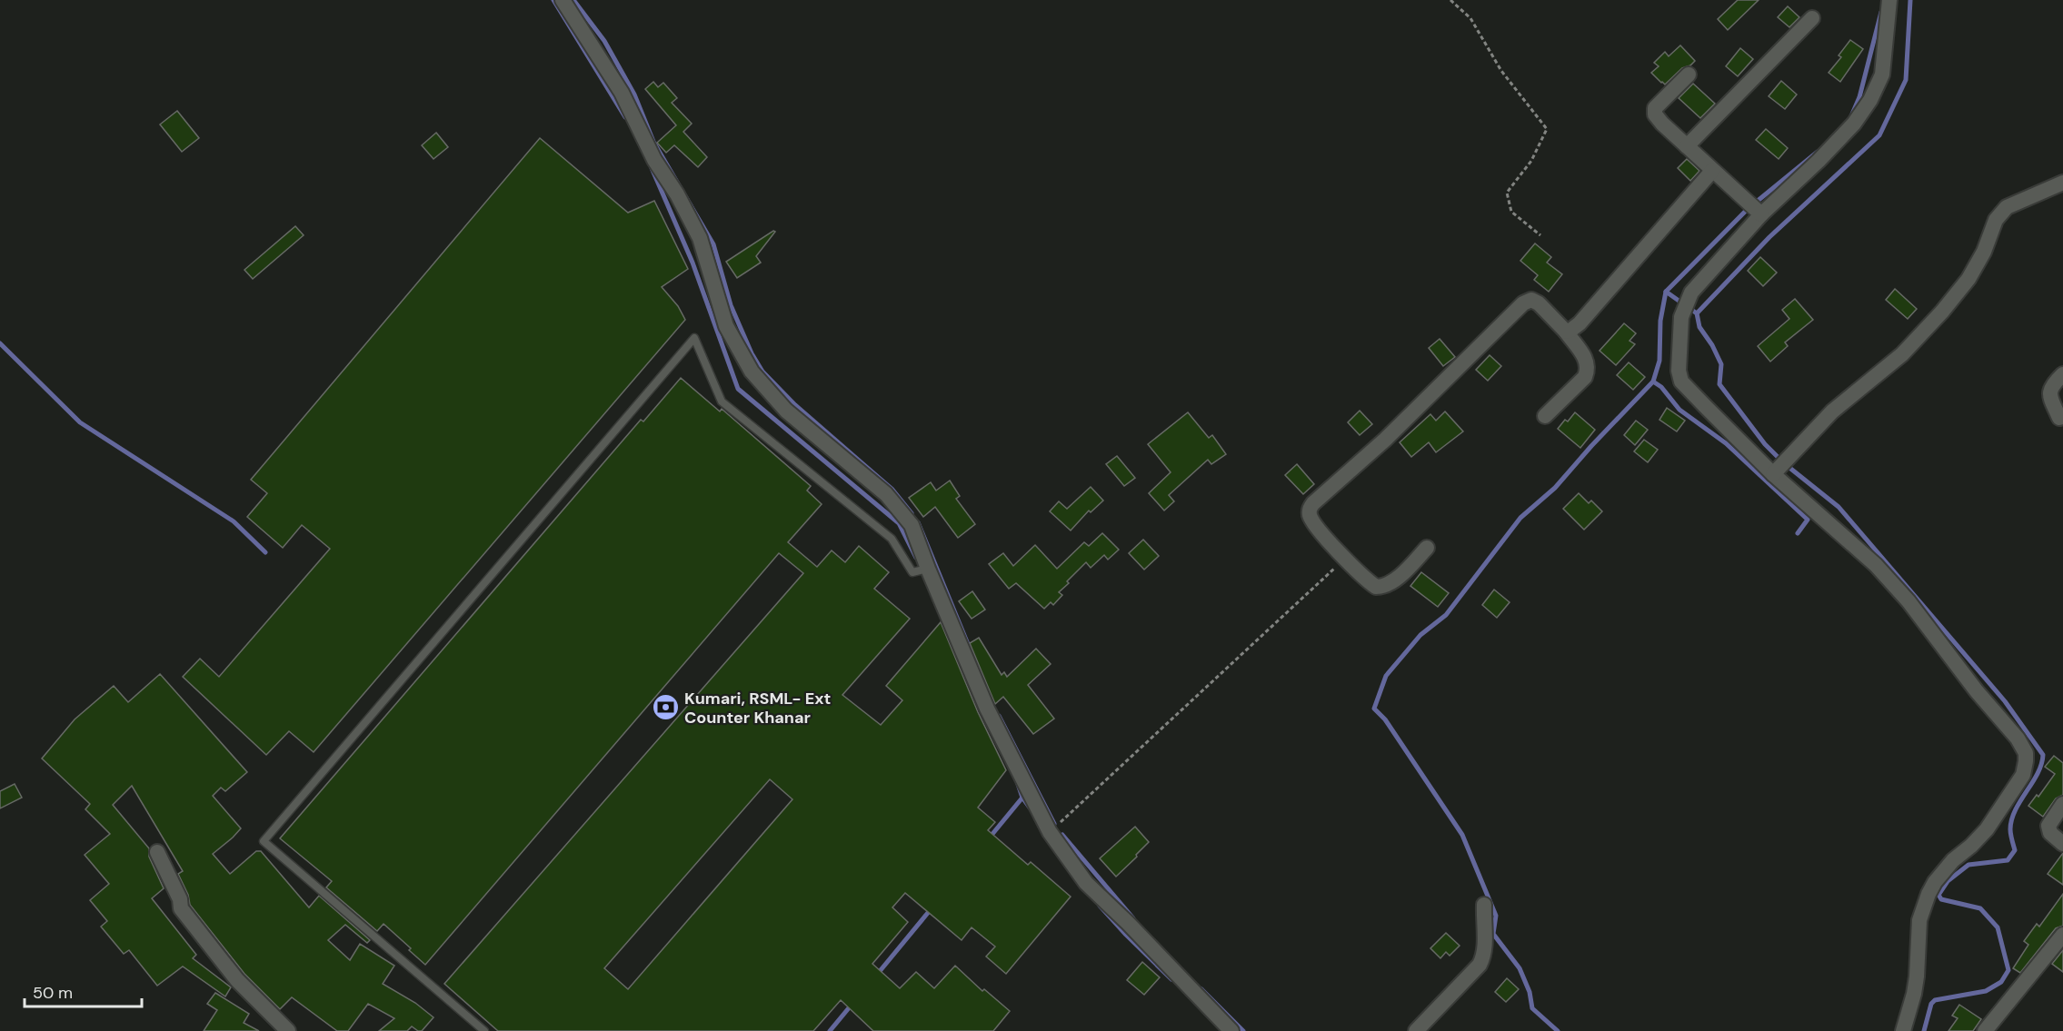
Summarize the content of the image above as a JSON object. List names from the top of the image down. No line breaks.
{"places":{"bank":["Kumari, RSML- Ext Counter Khanar"]},"scale_bar":"50 m"}
